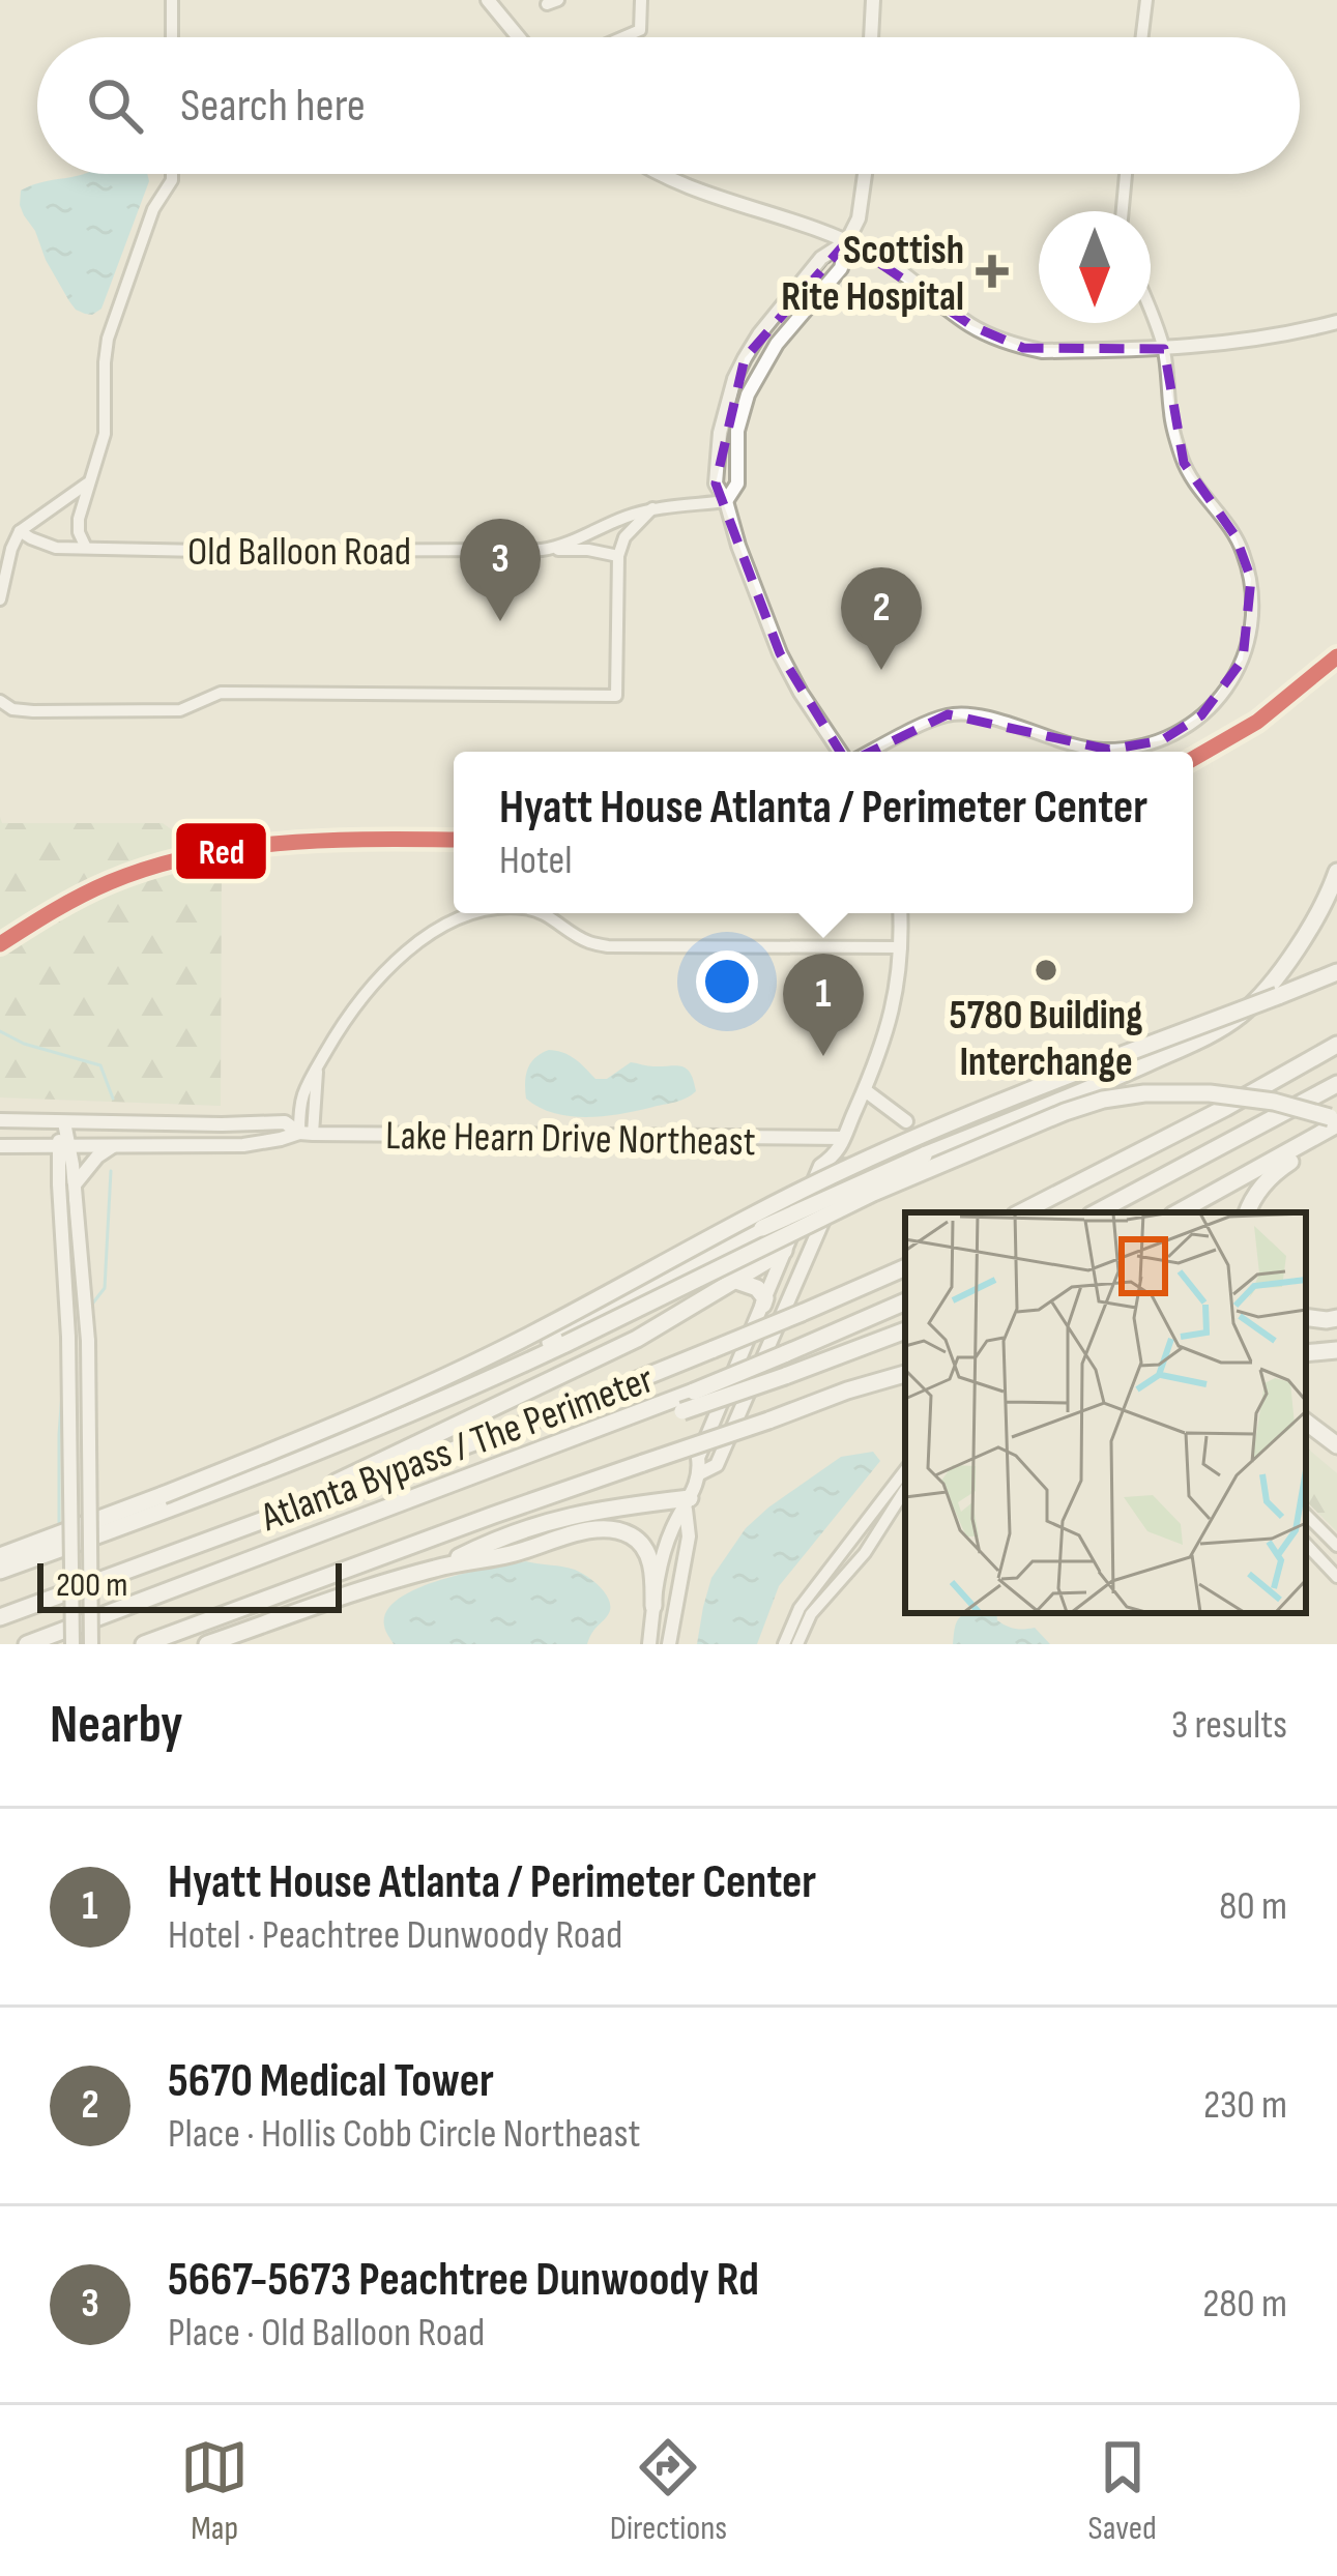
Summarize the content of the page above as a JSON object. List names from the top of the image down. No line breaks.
{"streets":{"highway":["Atlanta Bypass / The Perimeter"],"main road":["Lake Hearn Drive Northeast"],"street":["Old Balloon Road"]},"places":{"health":["Scottish Rite Hospital"],"other":["5780 Building Interchange"]},"lines":["transit line Red"],"scale_bar":"200 m","north":"bottom","page":{"search":"Search here","pins":["3","2","1"],"popup":["Hyatt House Atlanta / Perimeter Center","Hotel"],"scale":"200 m","heading":["Nearby","3 results"],"list":[{"mark":"1","name":"Hyatt House Atlanta / Perimeter Center","note":"Hotel · Peachtree Dunwoody Road","value":"80 m"},{"mark":"2","name":"5670 Medical Tower","note":"Place · Hollis Cobb Circle Northeast","value":"230 m"},{"mark":"3","name":"5667-5673 Peachtree Dunwoody Rd","note":"Place · Old Balloon Road","value":"280 m"}],"nav":["Map","Directions","Saved"]}}
